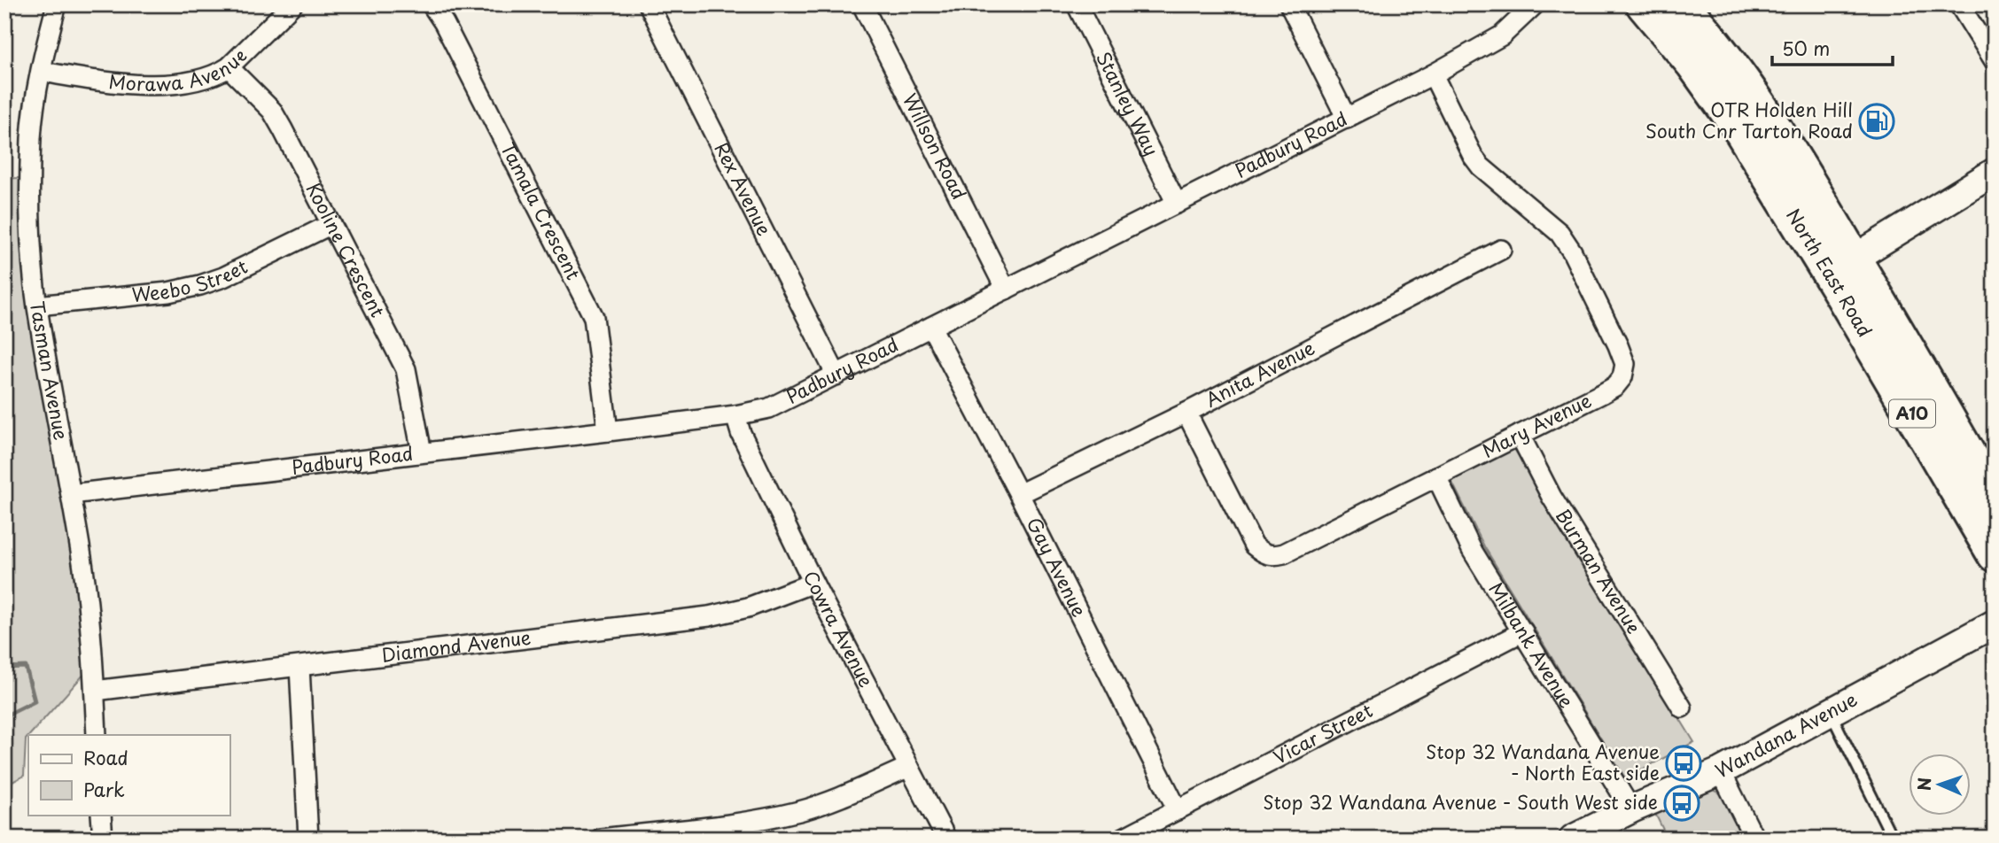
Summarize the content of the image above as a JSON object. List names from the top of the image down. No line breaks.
{"streets":{"highway":["North East Road","A10"],"street":["Morawa Avenue","Stanley Way","Willson Road","Padbury Road","Rex Avenue","Tamala Crescent","Kooline Crescent","Weebo Street","Tasman Avenue","Anita Avenue","Mary Avenue","Gay Avenue","Burman Avenue","Cowra Avenue","Milbank Avenue","Diamond Avenue","Vicar Street","Wandana Avenue"]},"crossings":[["Morawa Avenue","Kooline Crescent"],["Morawa Avenue","Tasman Avenue"],["Stanley Way","Padbury Road"],["Willson Road","Padbury Road"],["Padbury Road","Rex Avenue"],["Padbury Road","Tamala Crescent"],["Padbury Road","Kooline Crescent"],["Padbury Road","Tasman Avenue"],["Padbury Road","Mary Avenue"],["Padbury Road","Gay Avenue"],["Padbury Road","Cowra Avenue"],["Kooline Crescent","Weebo Street"],["Weebo Street","Tasman Avenue"],["Tasman Avenue","Diamond Avenue"],["Anita Avenue","Mary Avenue"],["Anita Avenue","Gay Avenue"],["Mary Avenue","Burman Avenue"],["Mary Avenue","Milbank Avenue"],["Gay Avenue","Vicar Street"],["Cowra Avenue","Diamond Avenue"],["Milbank Avenue","Vicar Street"],["Milbank Avenue","Wandana Avenue"]],"places":{"fuel station":["OTR Holden Hill South Cnr Tarton Road"],"bus stop":["Stop 32 Wandana Avenue - North East side","Stop 32 Wandana Avenue - South West side"]},"legend":["Road","Park"],"scale_bar":"50 m","north":"left"}
